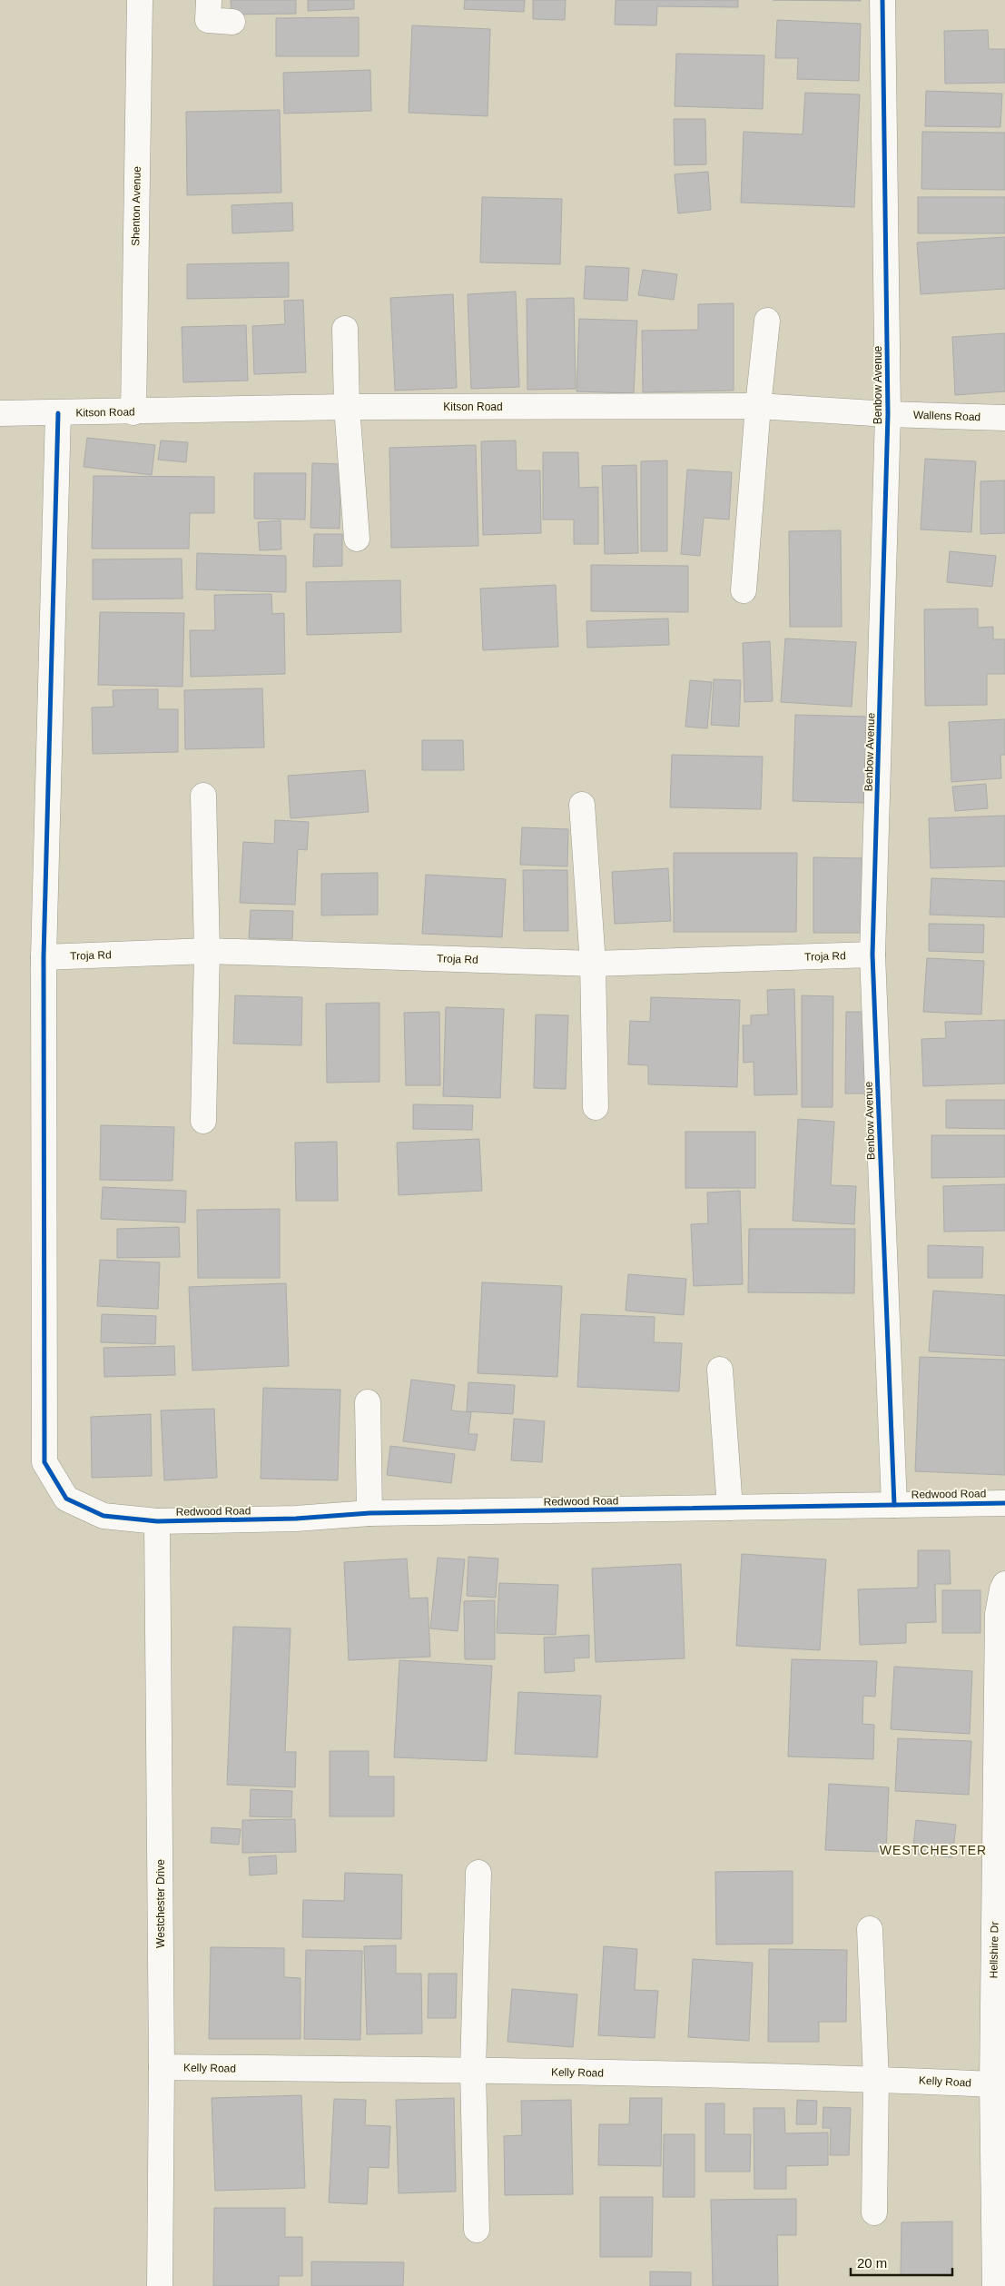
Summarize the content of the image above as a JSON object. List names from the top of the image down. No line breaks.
{"streets":{"street":["Shenton Avenue","Benbow Avenue","Kitson Road","Wallens Road","Troja Rd","Redwood Road","Westchester Drive","Hellshire Dr","Kelly Road"]},"crossings":[["Shenton Avenue","Kitson Road"],["Benbow Avenue","Kitson Road"],["Benbow Avenue","Wallens Road"],["Benbow Avenue","Troja Rd"],["Benbow Avenue","Redwood Road"],["Kitson Road","Wallens Road"],["Kitson Road","Redwood Road"],["Troja Rd","Redwood Road"],["Redwood Road","Westchester Drive"],["Westchester Drive","Kelly Road"],["Hellshire Dr","Kelly Road"]],"districts":["WESTCHESTER"],"scale_bar":"20 m"}
